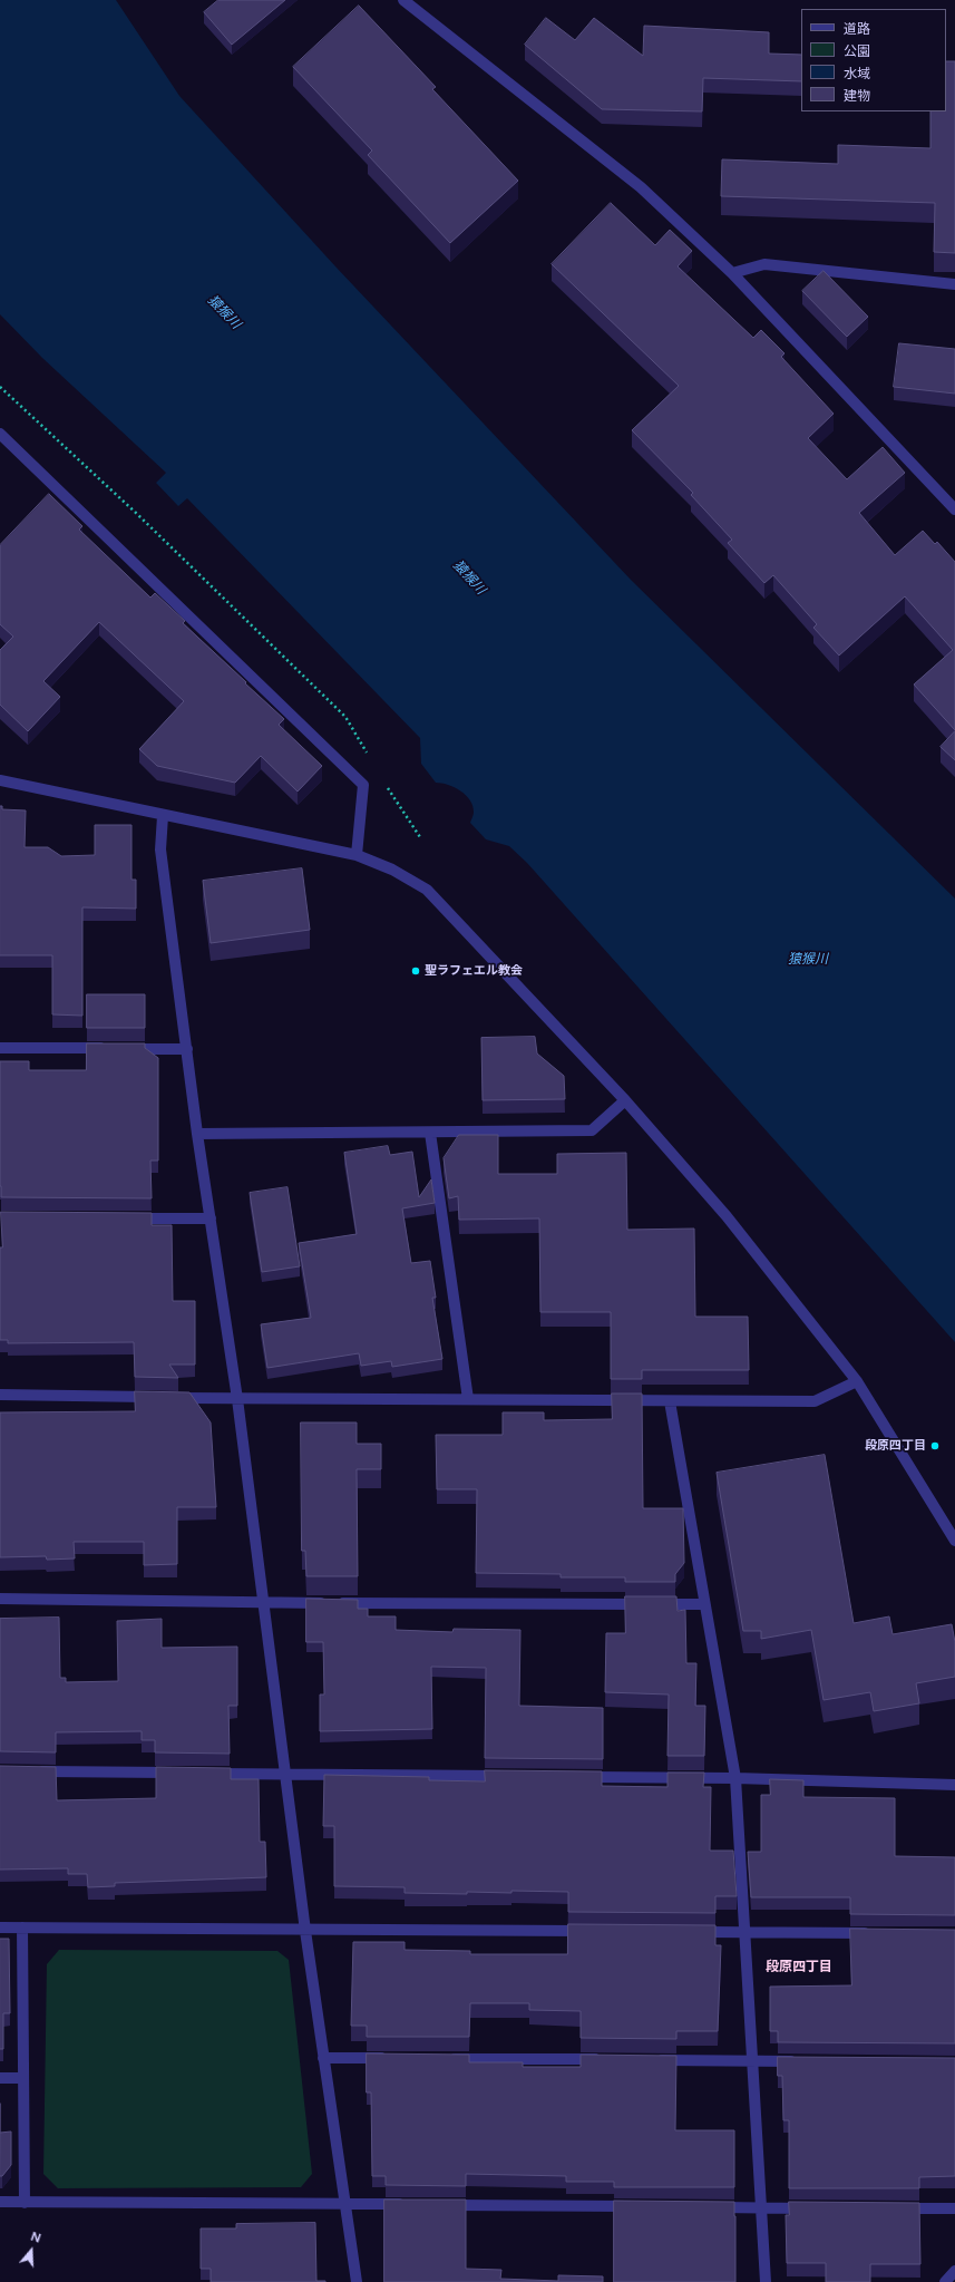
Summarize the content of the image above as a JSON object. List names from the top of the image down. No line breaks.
{"districts":["段原四丁目"],"water":["猿猴川"],"places":["聖ラフェエル教会","段原四丁目"],"legend":["道路","公園","水域","建物"],"north":"top"}
